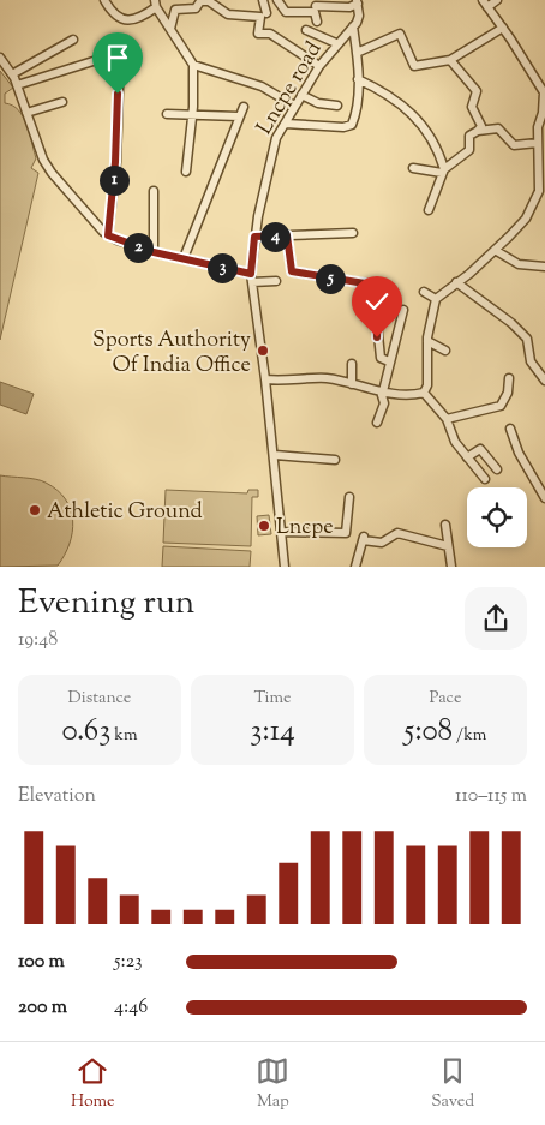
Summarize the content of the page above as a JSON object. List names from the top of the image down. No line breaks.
{"streets":{"street":["Lncpe road"]},"places":["Sports Authority Of India Office","Athletic Ground","Lncpe"],"page":{"pins":["1","4","2","3","5"],"heading":["Evening run","19:48"],"stats":[["Distance","0.63 km"],["Time","3:14"],["Pace","5:08 /km"]],"chart":["Elevation","110–115 m"],"list":[{"name":"100 m","note":"5:23"},{"name":"200 m","note":"4:46"}],"tabs":["Home","Map","Saved"]}}
